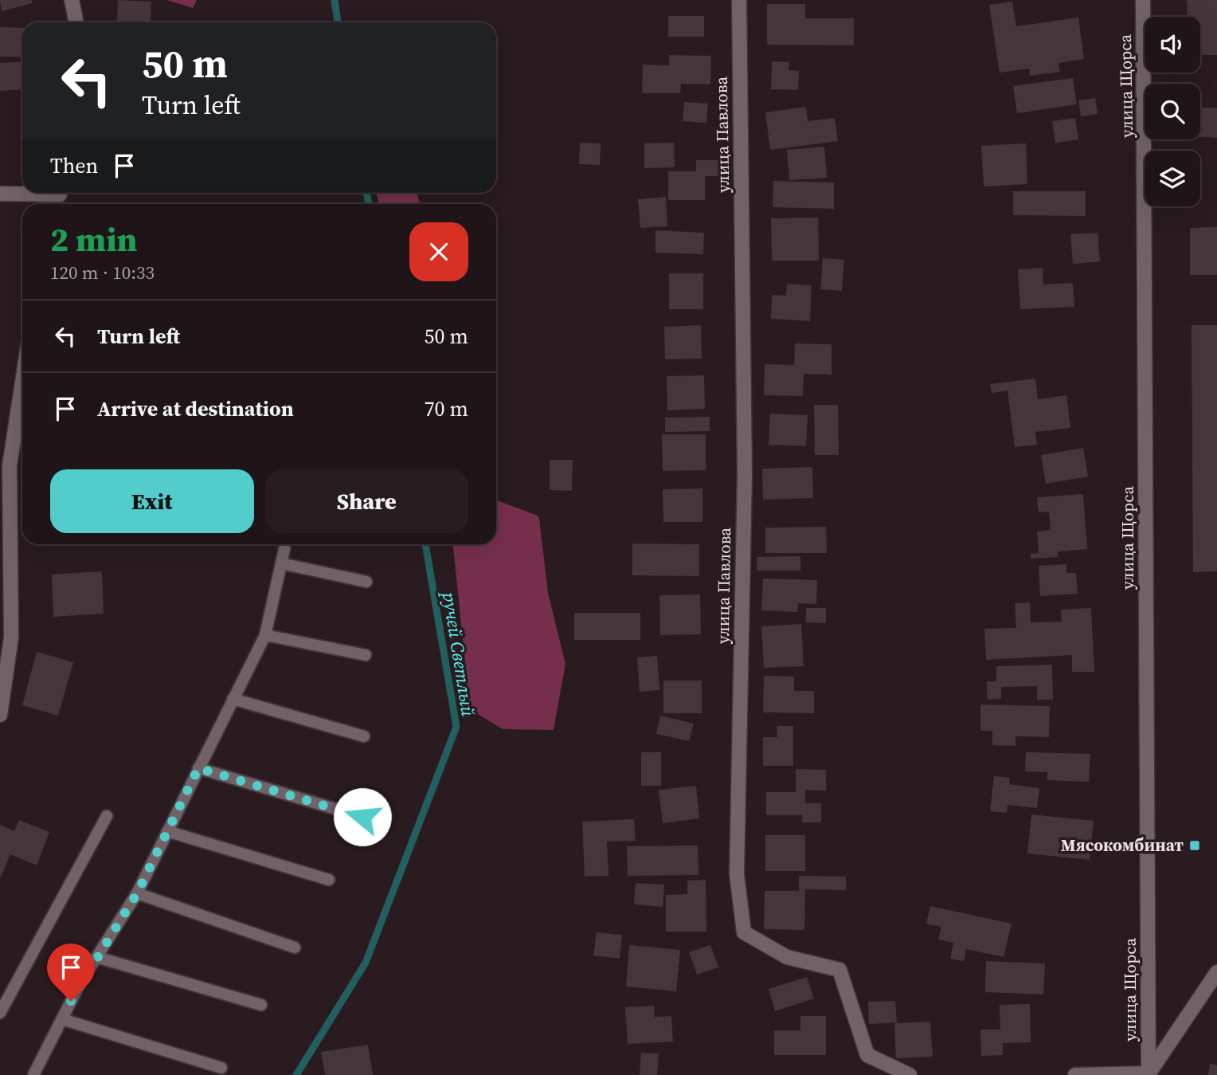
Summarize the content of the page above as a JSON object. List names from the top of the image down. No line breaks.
{"streets":{"street":["улица Щорса","улица Павлова"]},"water":["ручей Светлый"],"places":{"transit":["Мясокомбинат"]},"page":{"turn":["50 m","Turn left"],"then":"Then","heading":["2 min","120 m · 10:33"],"list":[{"name":"Turn left","value":"50 m"},{"name":"Arrive at destination","value":"70 m"}],"buttons":["Exit","Share"]}}
